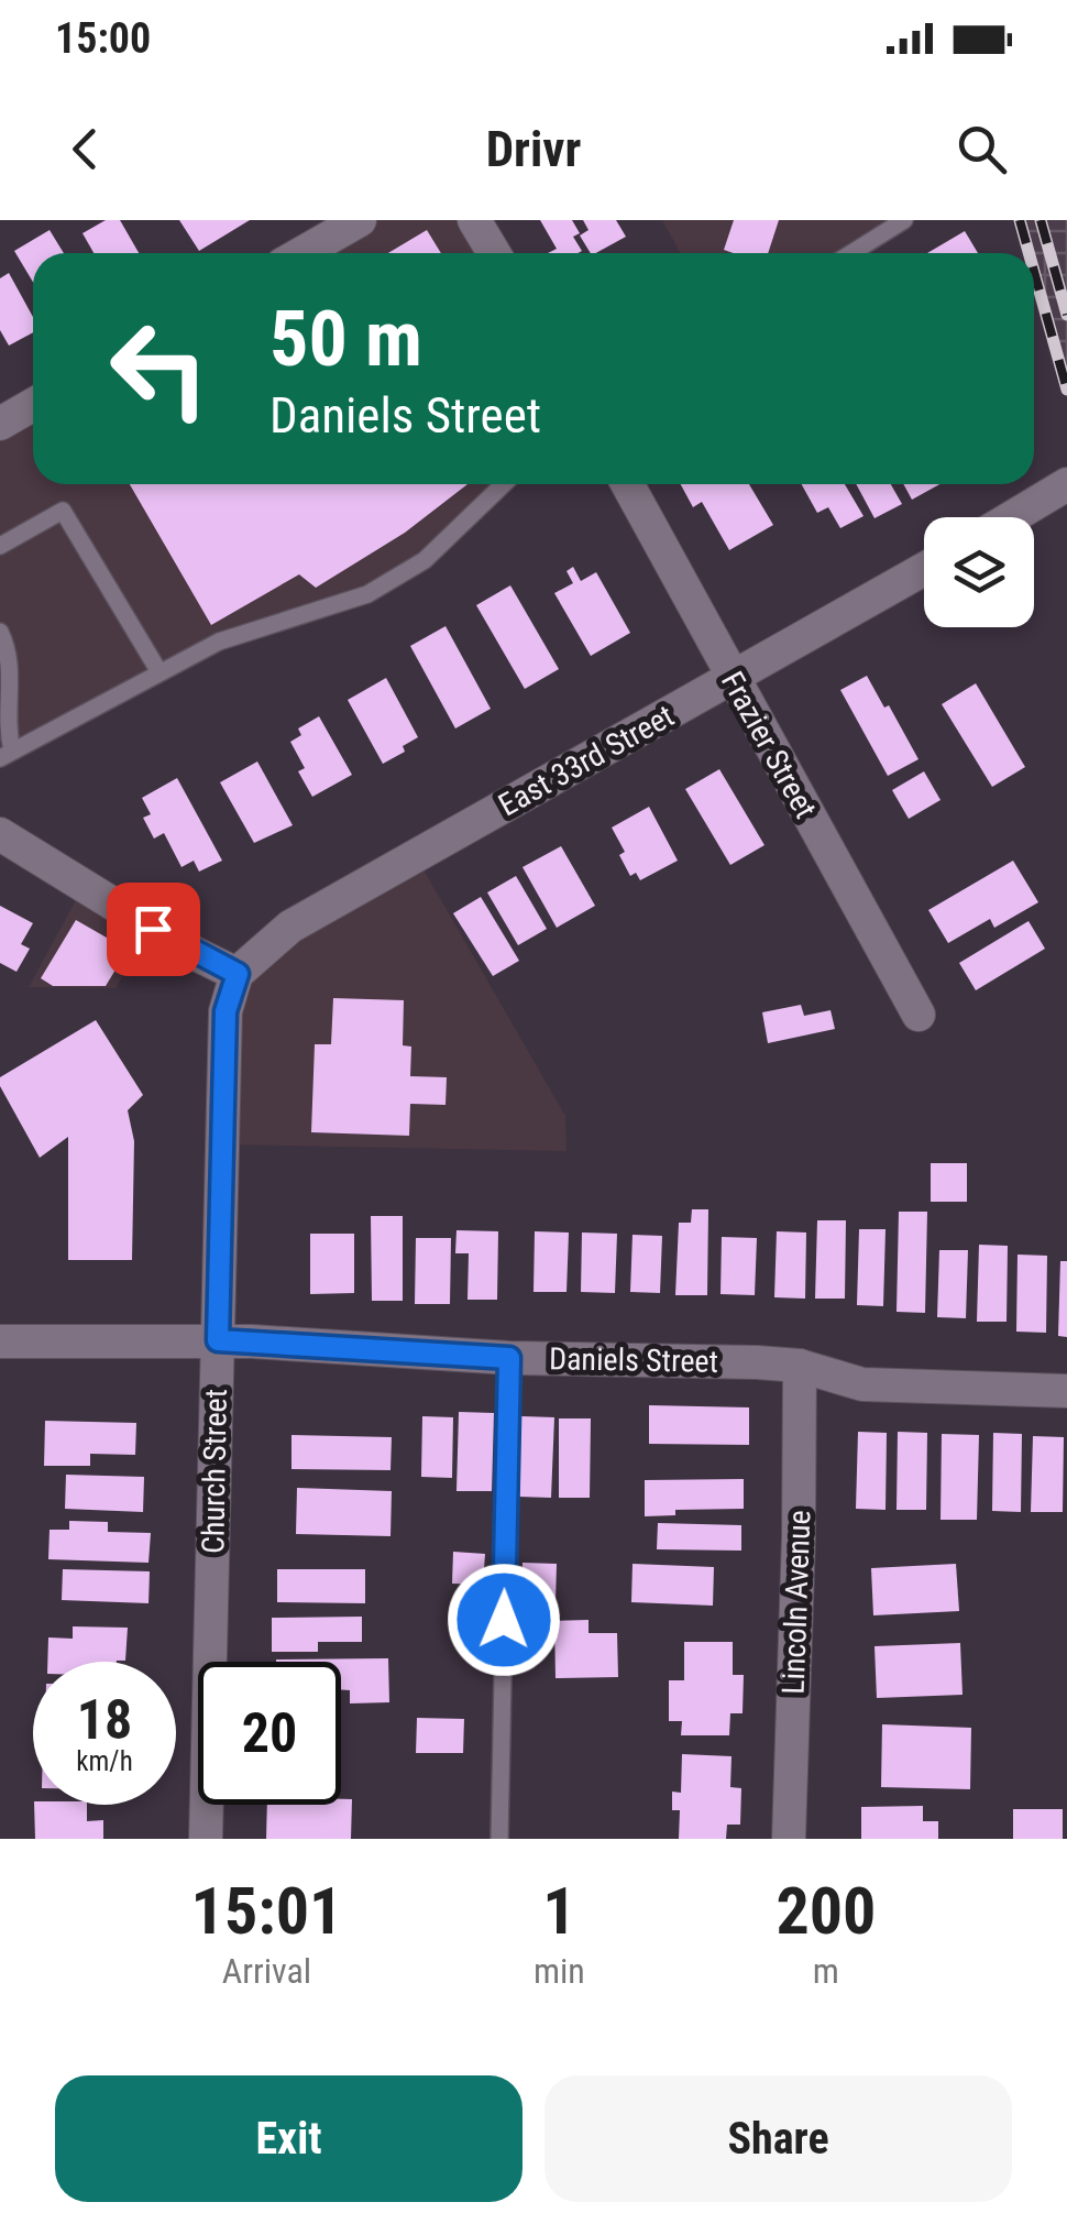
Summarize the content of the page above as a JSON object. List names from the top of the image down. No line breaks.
{"streets":{"street":["Frazier Street","East 33rd Street","Daniels Street","Church Street","Lincoln Avenue"]},"crossings":[["Frazier Street","East 33rd Street"],["East 33rd Street","Church Street"],["Daniels Street","Church Street"],["Daniels Street","Lincoln Avenue"]],"page":{"status":"15:00","header":"Drivr","turn":["50 m","Daniels Street"],"speed":"18 km/h","limit":"20","eta":["15:01","Arrival","1","min","200","m"],"buttons":["Exit","Share"]}}
